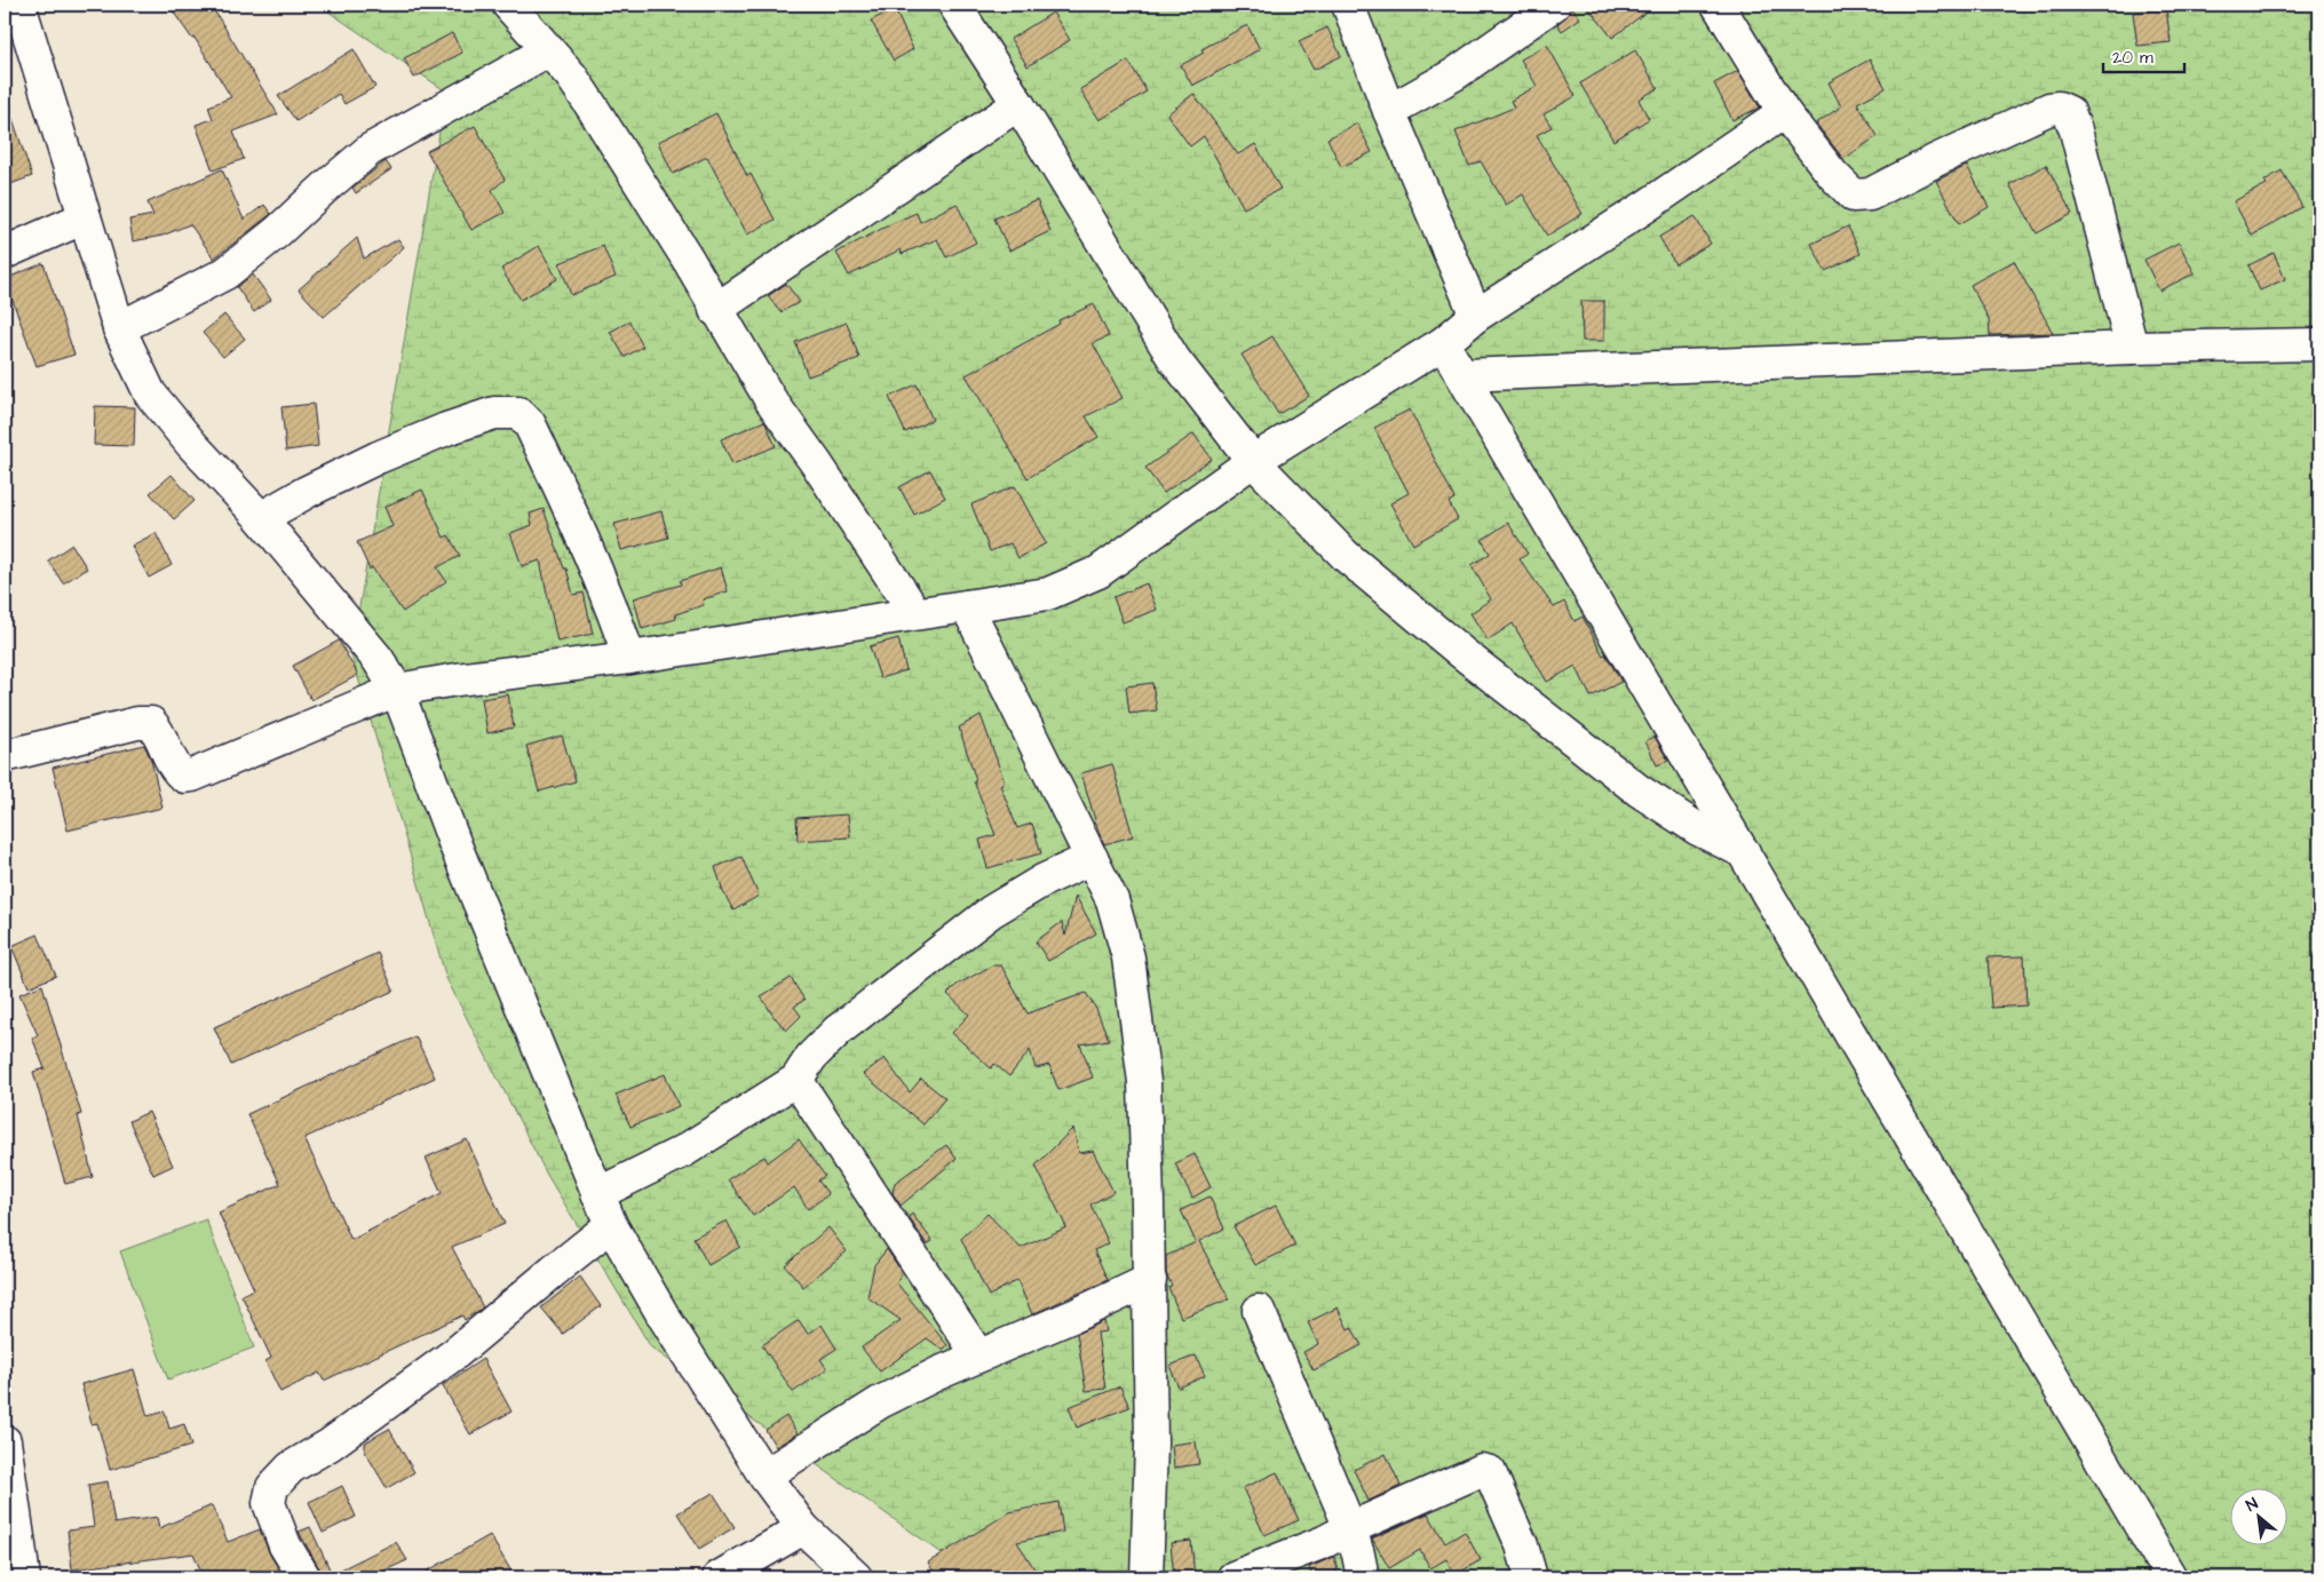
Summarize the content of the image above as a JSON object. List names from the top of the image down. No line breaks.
{"scale_bar":"20 m","north":"top left"}
